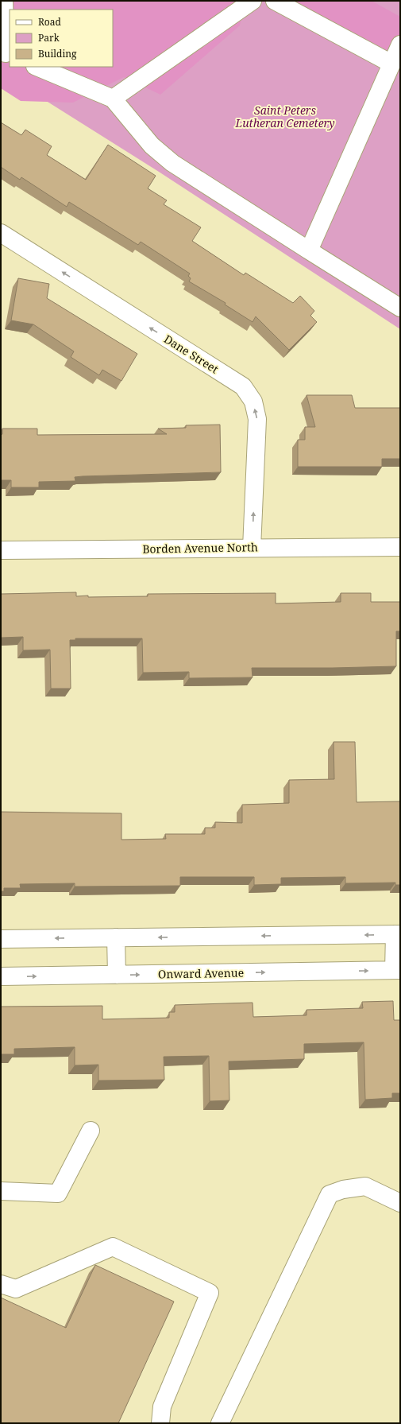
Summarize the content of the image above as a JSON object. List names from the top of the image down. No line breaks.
{"streets":{"street":["Dane Street","Borden Avenue North","Onward Avenue"]},"crossings":[["Dane Street","Borden Avenue North"]],"parks":["Saint Peters Lutheran Cemetery"],"legend":["Road","Park","Building"]}
